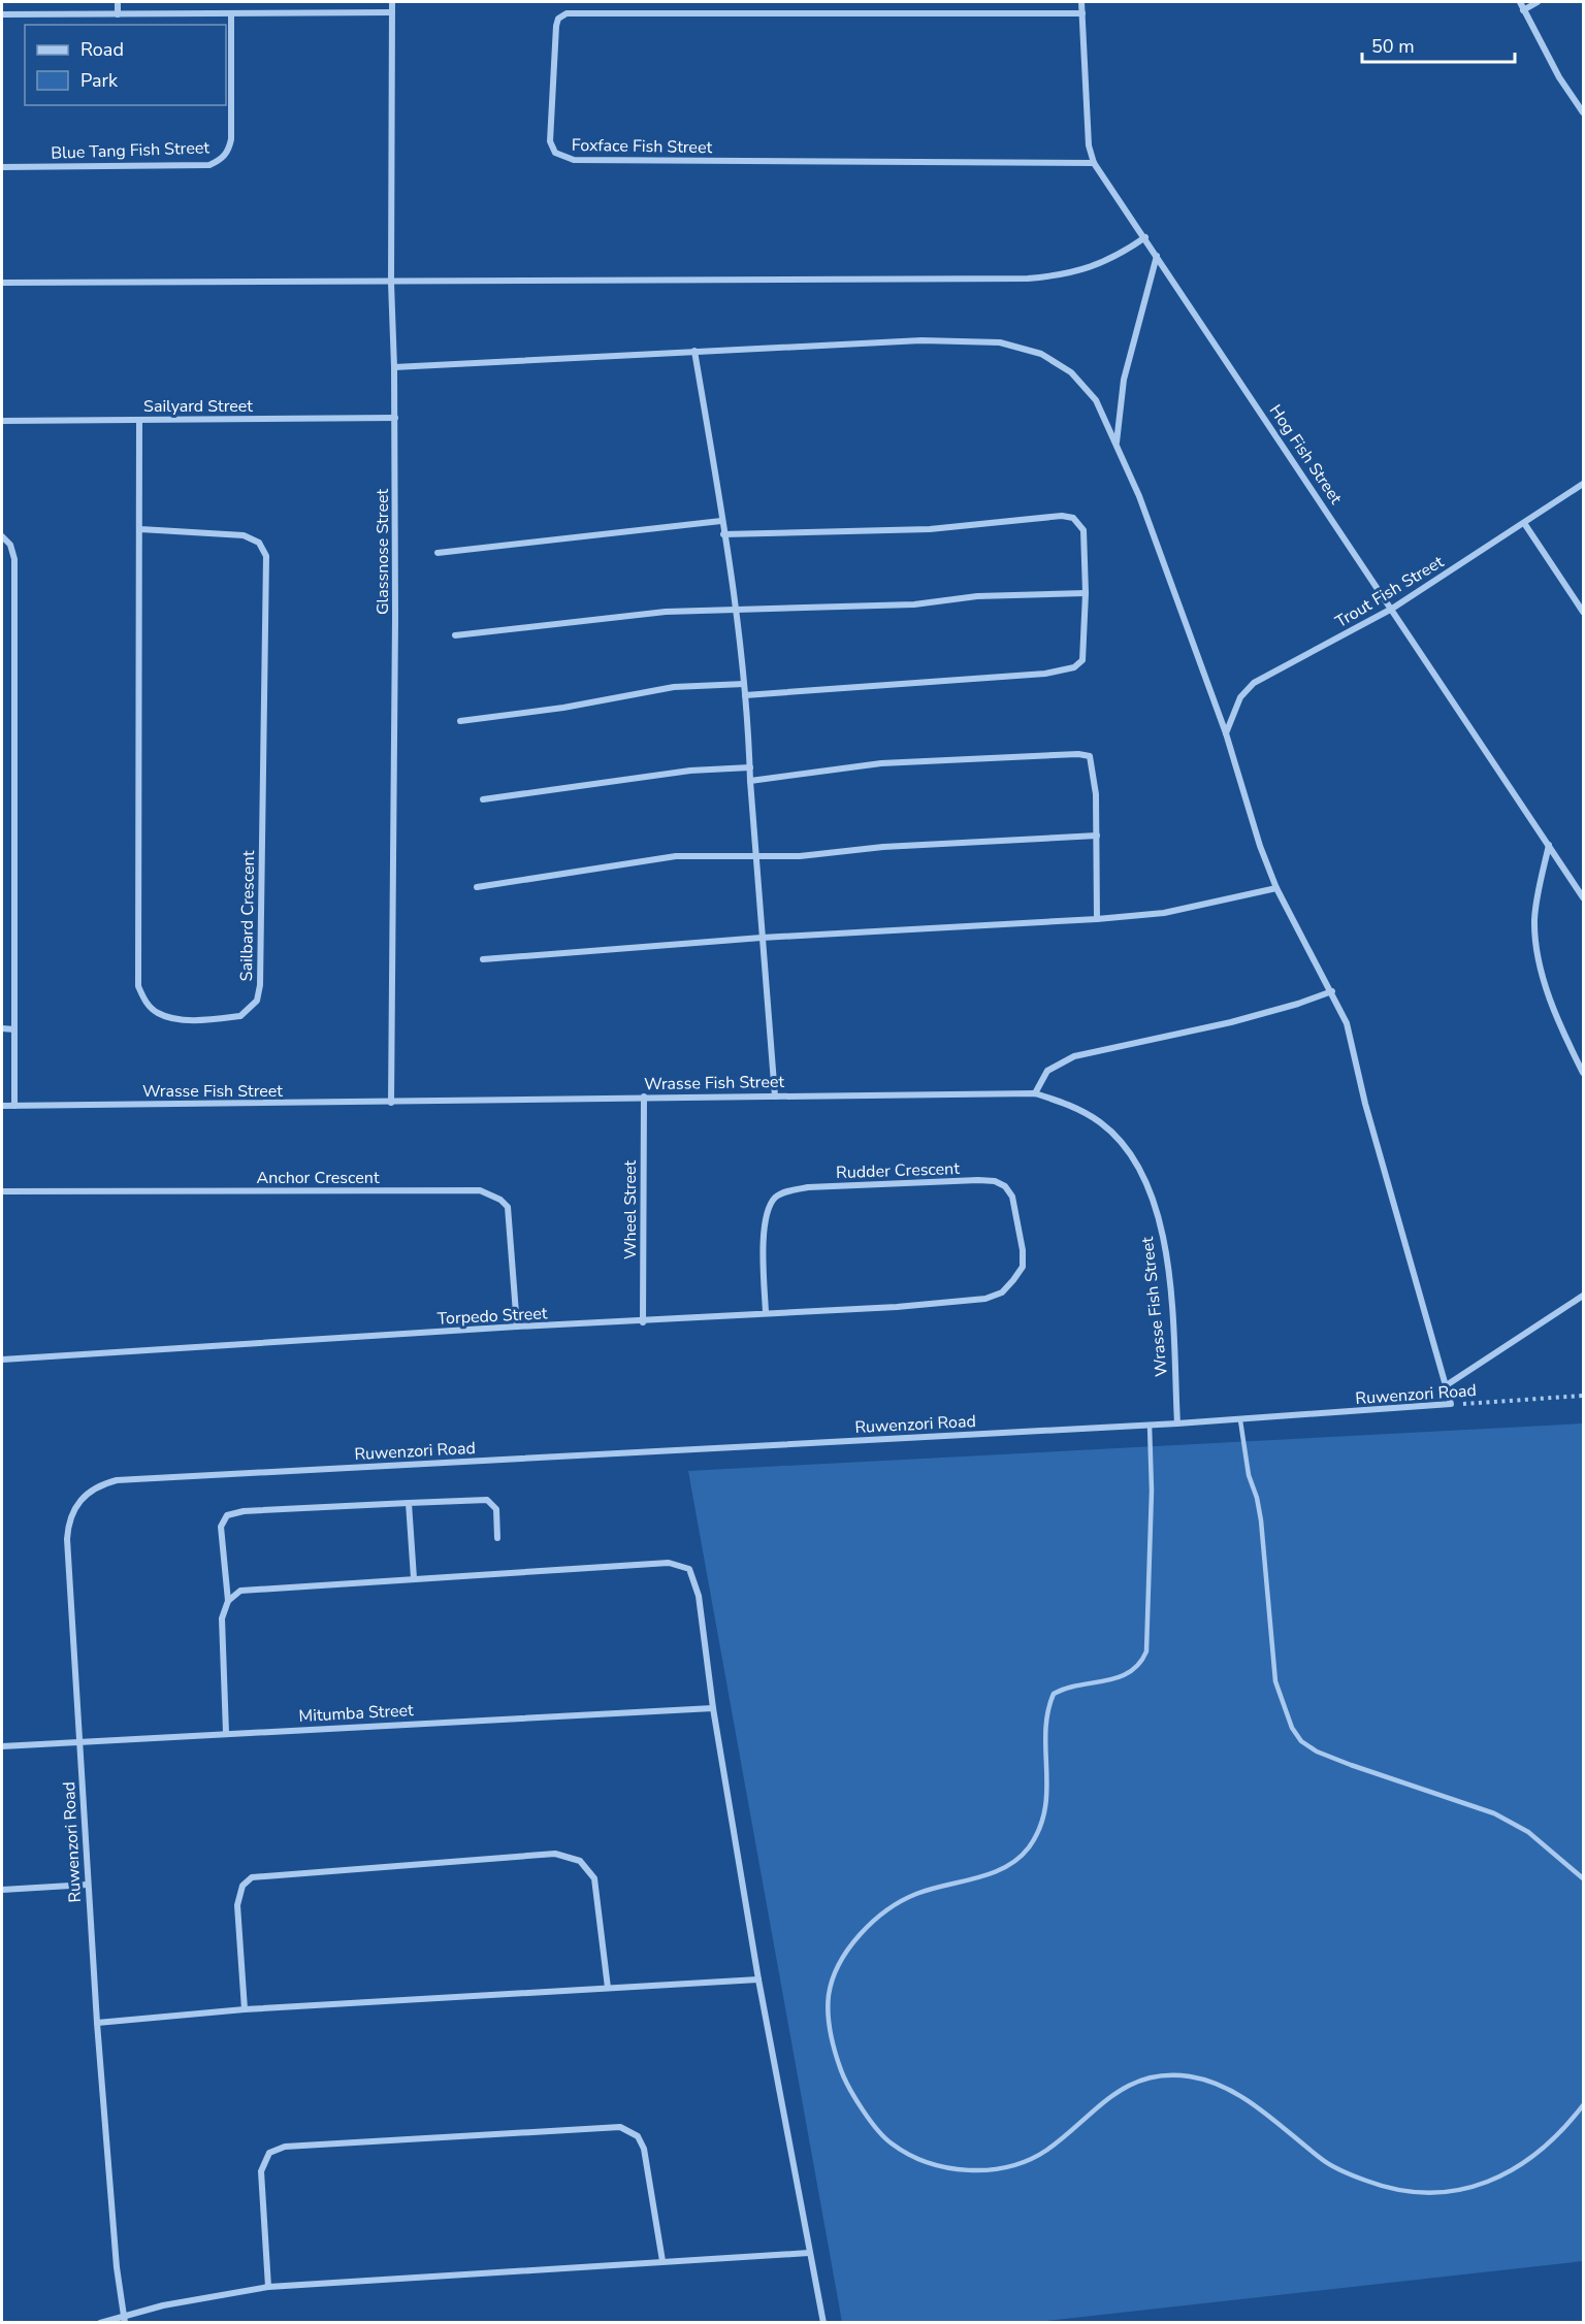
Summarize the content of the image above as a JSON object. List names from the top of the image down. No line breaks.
{"streets":{"street":["Foxface Fish Street","Blue Tang Fish Street","Sailyard Street","Hog Fish Street","Glassnose Street","Trout Fish Street","Sailbard Crescent","Wrasse Fish Street","Rudder Crescent","Anchor Crescent","Wheel Street","Torpedo Street","Ruwenzori Road","Mitumba Street"]},"crossings":[["Foxface Fish Street","Hog Fish Street"],["Sailyard Street","Glassnose Street"],["Sailyard Street","Sailbard Crescent"],["Hog Fish Street","Trout Fish Street"],["Glassnose Street","Wrasse Fish Street"],["Wrasse Fish Street","Wheel Street"],["Wrasse Fish Street","Ruwenzori Road"],["Rudder Crescent","Torpedo Street"],["Anchor Crescent","Torpedo Street"],["Wheel Street","Torpedo Street"],["Ruwenzori Road","Mitumba Street"]],"legend":["Road","Park"],"scale_bar":"50 m"}
